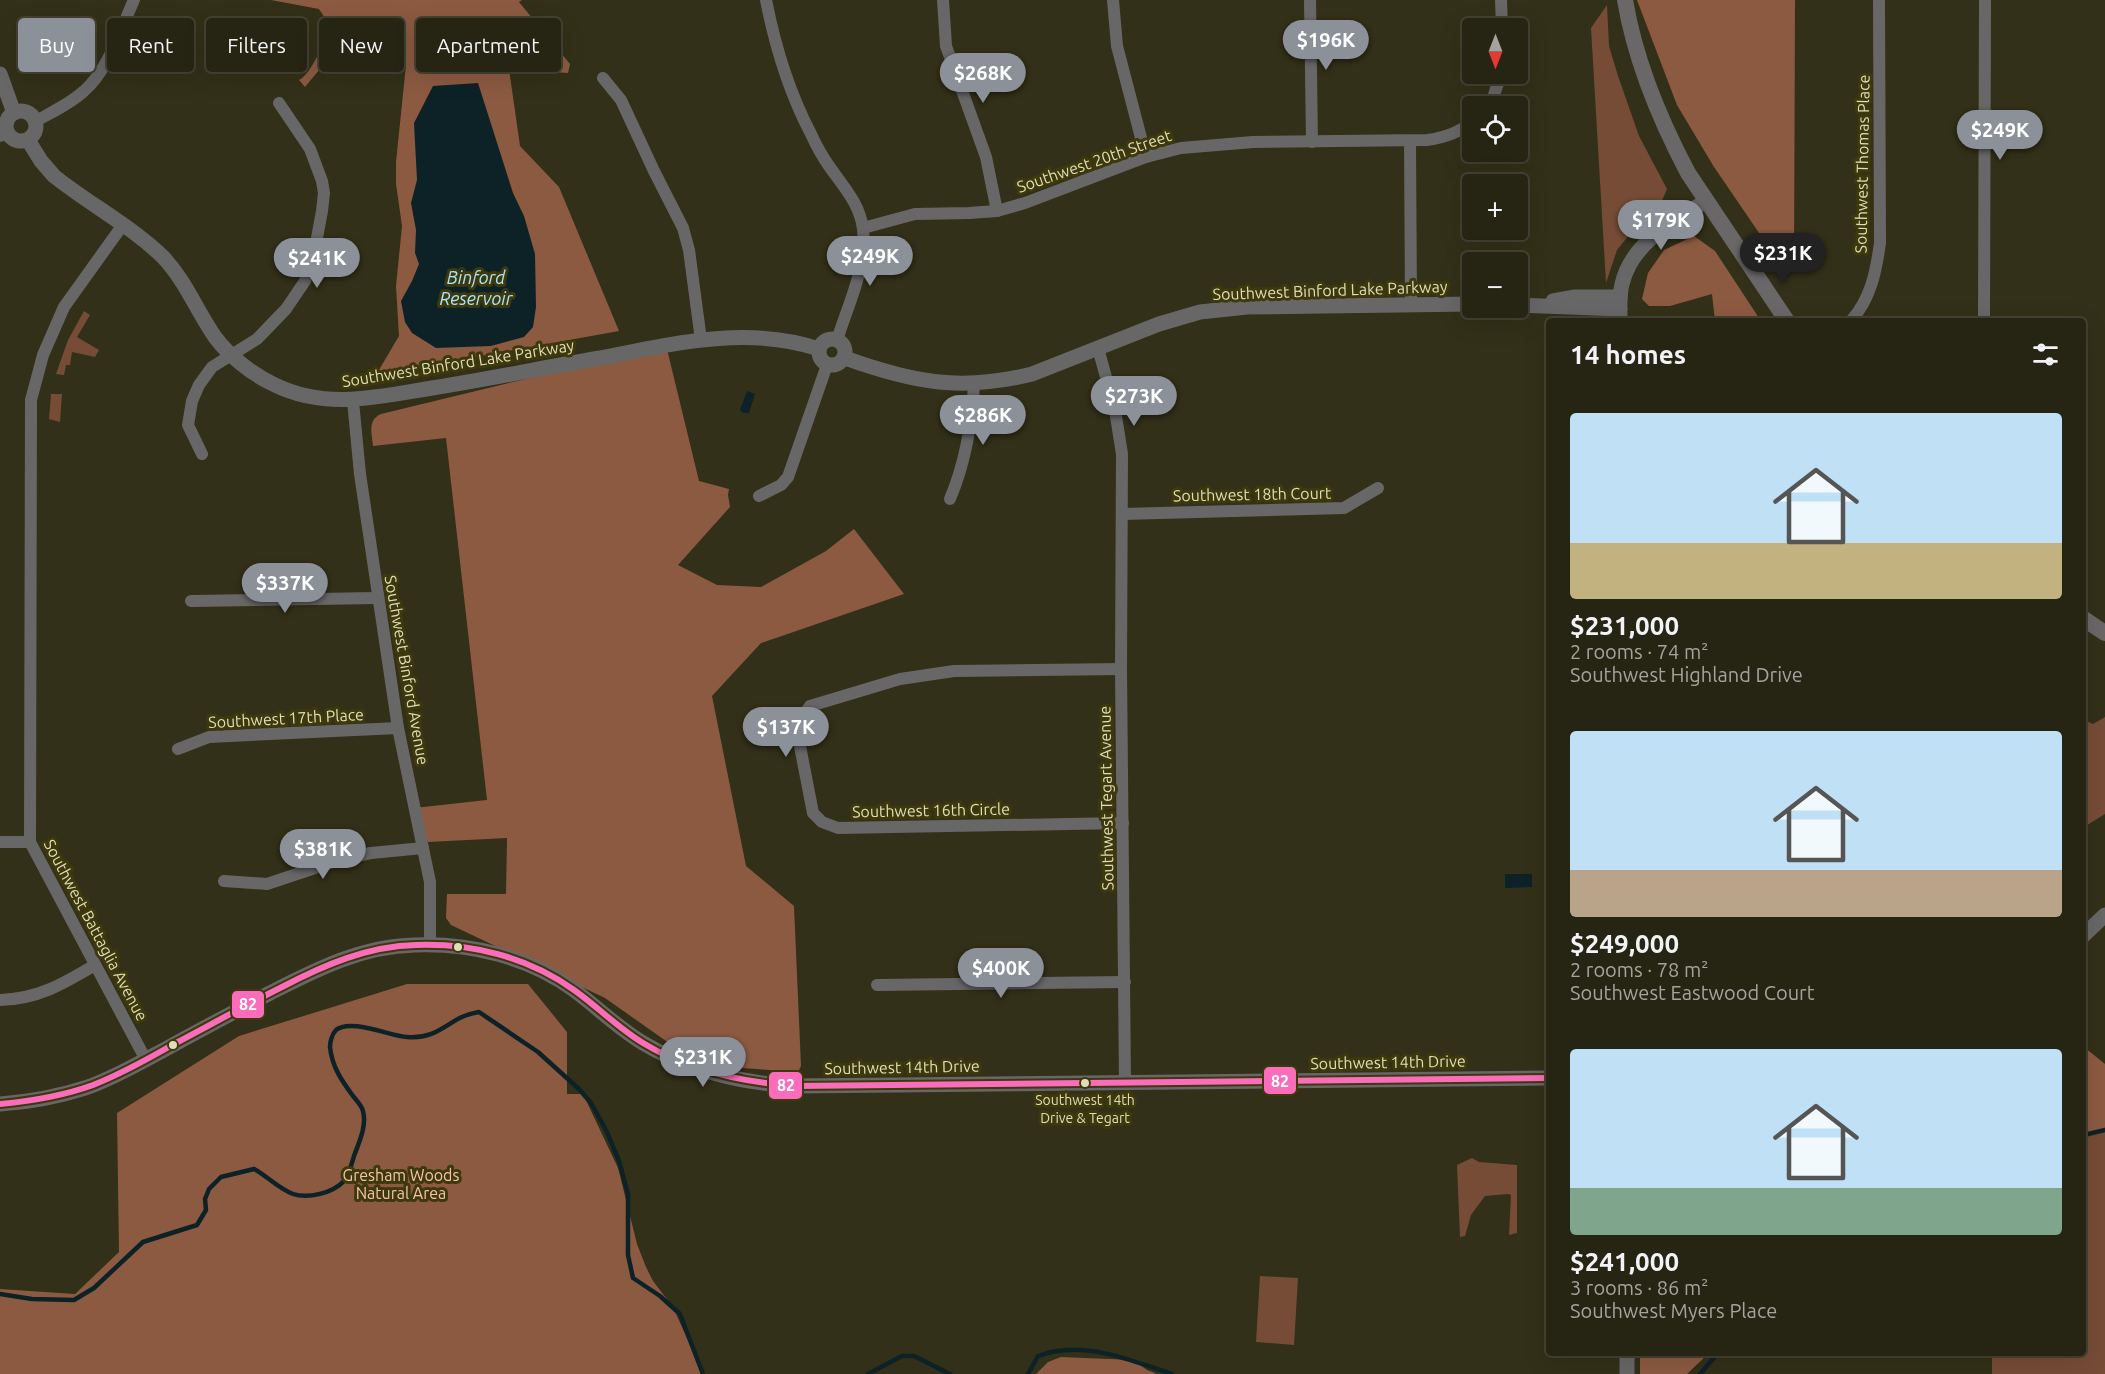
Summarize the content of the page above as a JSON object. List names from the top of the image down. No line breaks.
{"streets":{"street":["Southwest 20th Street","Southwest Thomas Place","Southwest Binford Lake Parkway","Southwest 18th Court","Southwest Binford Avenue","Southwest 17th Place","Southwest Tegart Avenue","Southwest 16th Circle","Southwest Battaglia Avenue","Southwest 14th Drive"]},"crossings":[["Southwest Binford Lake Parkway","Southwest Binford Avenue"],["Southwest Binford Lake Parkway","Southwest Tegart Avenue"],["Southwest Binford Lake Parkway","Southwest Battaglia Avenue"],["Southwest 18th Court","Southwest Tegart Avenue"],["Southwest Binford Avenue","Southwest 17th Place"],["Southwest Binford Avenue","Southwest 14th Drive"],["Southwest Tegart Avenue","Southwest 16th Circle"],["Southwest Tegart Avenue","Southwest 14th Drive"],["Southwest Battaglia Avenue","Southwest 14th Drive"]],"water":["Binford Reservoir"],"parks":["Gresham Woods Natural Area"],"places":["Southwest 14th Drive & Tegart"],"lines":["transit line 82"],"north":"bottom","page":{"map_buttons":["+","−"],"chip":["Buy","Rent","Filters","New","Apartment"],"price":["$196K","$268K","$249K","$179K","$231K","$249K","$241K","$273K","$286K","$337K","$137K","$381K","$400K","$231K"],"heading":"14 homes","list":[{"name":"$231,000","note":"2 rooms · 74 m² · Southwest Highland Drive"},{"name":"$249,000","note":"2 rooms · 78 m² · Southwest Eastwood Court"},{"name":"$241,000","note":"3 rooms · 86 m² · Southwest Myers Place"}]}}
